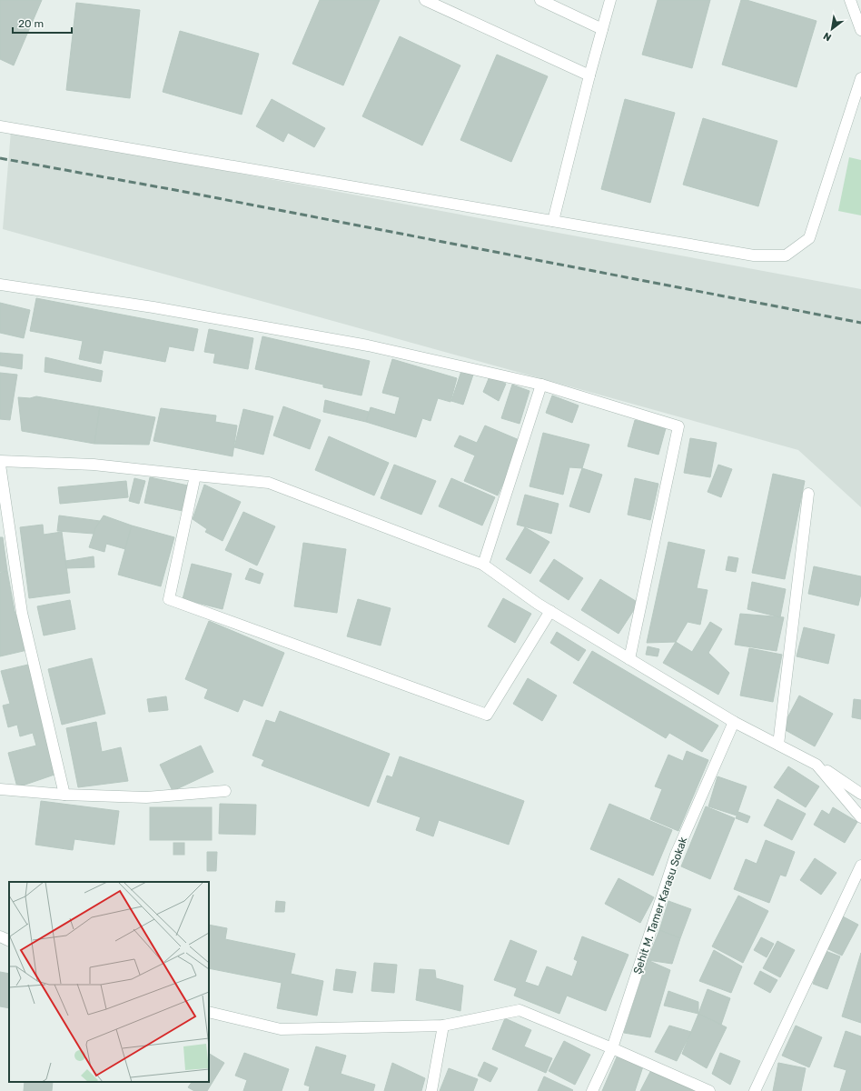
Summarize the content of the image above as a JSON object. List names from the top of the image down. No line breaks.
{"streets":{"street":["Şehit M. Tamer Karasu Sokak"]},"scale_bar":"20 m","north":"bottom left"}
